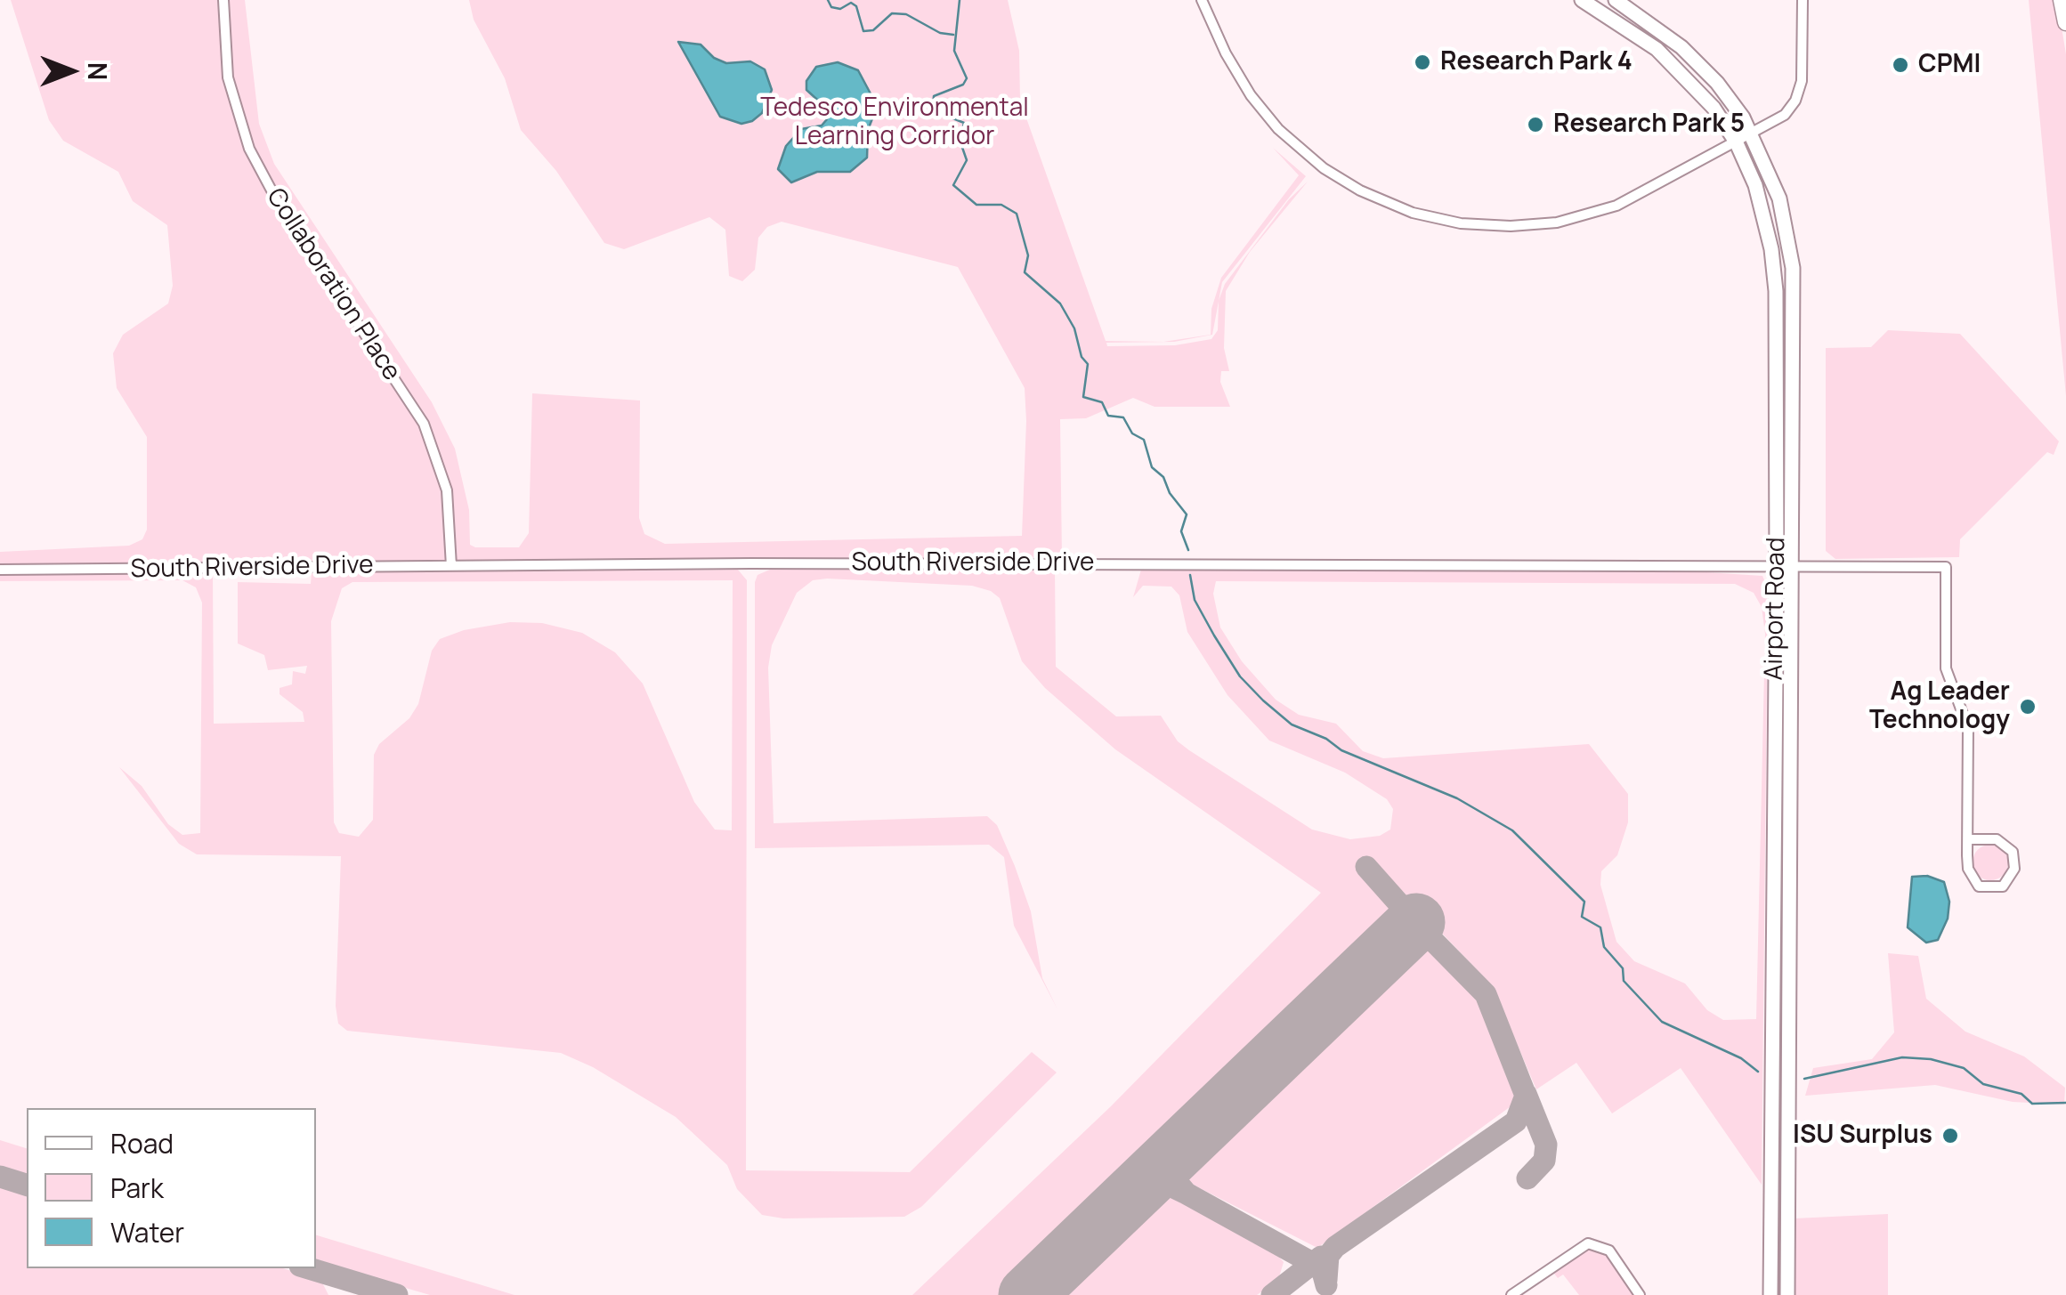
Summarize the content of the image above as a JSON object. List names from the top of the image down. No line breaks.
{"streets":{"main road":["Airport Road"],"street":["Collaboration Place","South Riverside Drive"]},"crossings":[["Collaboration Place","South Riverside Drive"],["South Riverside Drive","Airport Road"]],"parks":["Tedesco Environmental Learning Corridor"],"places":["Research Park 4","CPMI","Research Park 5","Ag Leader Technology","ISU Surplus"],"legend":["Road","Park","Water"],"north":"right"}
